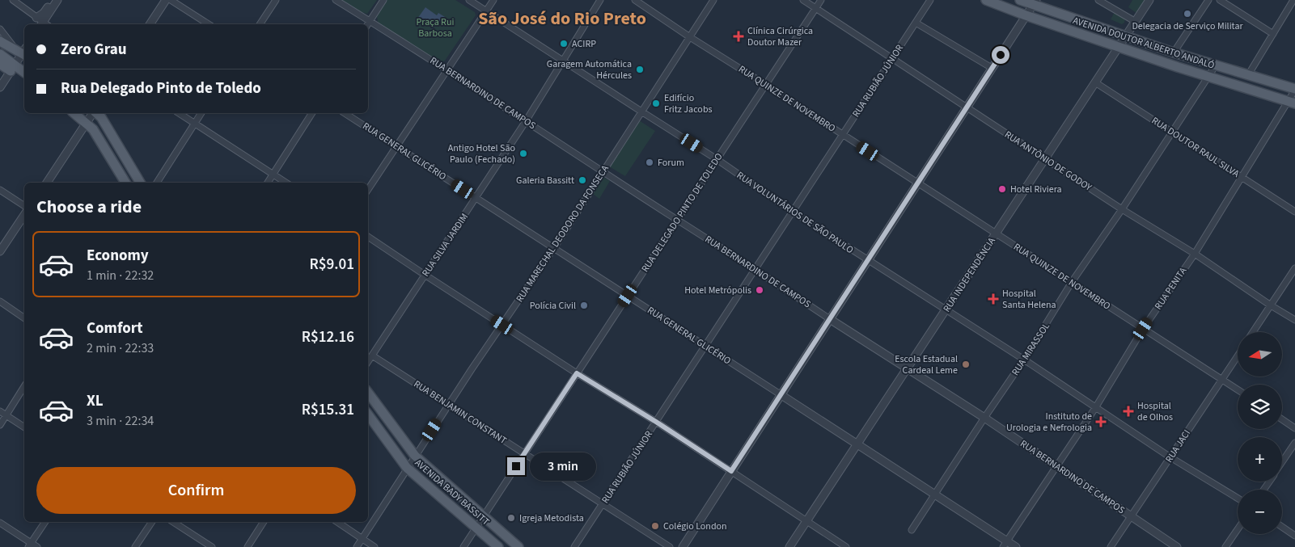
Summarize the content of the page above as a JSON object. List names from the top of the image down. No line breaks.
{"streets":{"main road":["AVENIDA DOUTOR ALBERTO ANDALÓ","AVENIDA BADY BASSITT"],"street":["RUA RUBIÃO JÚNIOR","RUA BERNARDINO DE CAMPOS","RUA QUINZE DE NOVEMBRO","RUA DOUTOR RAUL SILVA","RUA GENERAL GLICÉRIO","RUA ANTÔNIO DE GODOY","RUA DELEGADO PINTO DE TOLEDO","RUA VOLUNTÁRIOS DE SÃO PAULO","RUA MARECHAL DEODORO DA FONSECA","RUA SILVA JARDIM","RUA INDEPENDÊNCIA","RUA PENITA","RUA MIRASSOL","RUA BENJAMIN CONSTANT","RUA JACI"]},"crossings":[["AVENIDA DOUTOR ALBERTO ANDALÓ","RUA INDEPENDÊNCIA"],["AVENIDA DOUTOR ALBERTO ANDALÓ","RUA PENITA"],["AVENIDA DOUTOR ALBERTO ANDALÓ","RUA MIRASSOL"],["RUA RUBIÃO JÚNIOR","RUA BERNARDINO DE CAMPOS"],["RUA RUBIÃO JÚNIOR","RUA QUINZE DE NOVEMBRO"],["RUA RUBIÃO JÚNIOR","RUA GENERAL GLICÉRIO"],["RUA RUBIÃO JÚNIOR","RUA ANTÔNIO DE GODOY"],["RUA RUBIÃO JÚNIOR","RUA VOLUNTÁRIOS DE SÃO PAULO"],["RUA RUBIÃO JÚNIOR","RUA BENJAMIN CONSTANT"],["RUA BERNARDINO DE CAMPOS","RUA DELEGADO PINTO DE TOLEDO"],["RUA BERNARDINO DE CAMPOS","RUA MARECHAL DEODORO DA FONSECA"],["RUA BERNARDINO DE CAMPOS","RUA SILVA JARDIM"],["RUA BERNARDINO DE CAMPOS","RUA INDEPENDÊNCIA"],["RUA BERNARDINO DE CAMPOS","RUA PENITA"],["RUA BERNARDINO DE CAMPOS","RUA MIRASSOL"],["RUA BERNARDINO DE CAMPOS","RUA JACI"],["RUA QUINZE DE NOVEMBRO","RUA DELEGADO PINTO DE TOLEDO"],["RUA QUINZE DE NOVEMBRO","RUA MARECHAL DEODORO DA FONSECA"],["RUA QUINZE DE NOVEMBRO","RUA INDEPENDÊNCIA"],["RUA QUINZE DE NOVEMBRO","RUA PENITA"],["RUA QUINZE DE NOVEMBRO","RUA MIRASSOL"],["RUA QUINZE DE NOVEMBRO","RUA JACI"],["RUA DOUTOR RAUL SILVA","RUA INDEPENDÊNCIA"],["RUA DOUTOR RAUL SILVA","RUA PENITA"],["RUA DOUTOR RAUL SILVA","RUA MIRASSOL"],["RUA GENERAL GLICÉRIO","RUA DELEGADO PINTO DE TOLEDO"],["RUA GENERAL GLICÉRIO","RUA MARECHAL DEODORO DA FONSECA"],["RUA GENERAL GLICÉRIO","RUA SILVA JARDIM"],["RUA GENERAL GLICÉRIO","RUA INDEPENDÊNCIA"],["RUA GENERAL GLICÉRIO","RUA PENITA"],["RUA GENERAL GLICÉRIO","RUA MIRASSOL"],["RUA ANTÔNIO DE GODOY","RUA DELEGADO PINTO DE TOLEDO"],["RUA ANTÔNIO DE GODOY","RUA INDEPENDÊNCIA"],["RUA ANTÔNIO DE GODOY","RUA PENITA"],["RUA ANTÔNIO DE GODOY","RUA MIRASSOL"],["RUA DELEGADO PINTO DE TOLEDO","RUA VOLUNTÁRIOS DE SÃO PAULO"],["RUA DELEGADO PINTO DE TOLEDO","RUA BENJAMIN CONSTANT"],["RUA DELEGADO PINTO DE TOLEDO","AVENIDA BADY BASSITT"],["RUA VOLUNTÁRIOS DE SÃO PAULO","RUA MARECHAL DEODORO DA FONSECA"],["RUA VOLUNTÁRIOS DE SÃO PAULO","RUA SILVA JARDIM"],["RUA VOLUNTÁRIOS DE SÃO PAULO","RUA INDEPENDÊNCIA"],["RUA VOLUNTÁRIOS DE SÃO PAULO","RUA PENITA"],["RUA VOLUNTÁRIOS DE SÃO PAULO","RUA MIRASSOL"],["RUA VOLUNTÁRIOS DE SÃO PAULO","RUA JACI"],["RUA MARECHAL DEODORO DA FONSECA","RUA BENJAMIN CONSTANT"],["RUA MARECHAL DEODORO DA FONSECA","AVENIDA BADY BASSITT"],["RUA SILVA JARDIM","RUA BENJAMIN CONSTANT"]],"districts":["São José do Rio Preto"],"parks":["Praça Rui Barbosa"],"places":{"other":["Delegacia de Serviço Militar","ACIRP","Garagem Automática Hércules","Edifício Fritz Jacobs","Antigo Hotel São Paulo (Fechado)","Forum","Galeria Bassitt","Hotel Riviera","Hotel Metrópolis","Polícia Civil","Escola Estadual Cardeal Leme","Igreja Metodista","Colégio London"],"health":["Clínica Cirúrgica Doutor Mazer","Hospital Santa Helena","Hospital de Olhos","Instituto de Urologia e Nefrologia"]},"north":"left","page":{"banner":["Zero Grau","Rua Delegado Pinto de Toledo"],"heading":"Choose a ride","list":[{"name":"Economy","note":"1 min · 22:32","value":"R$9.01"},{"name":"Comfort","note":"2 min · 22:33","value":"R$12.16"},{"name":"XL","note":"3 min · 22:34","value":"R$15.31"}],"map_buttons":["+","−"],"bubble":"3 min","buttons":"Confirm"}}
